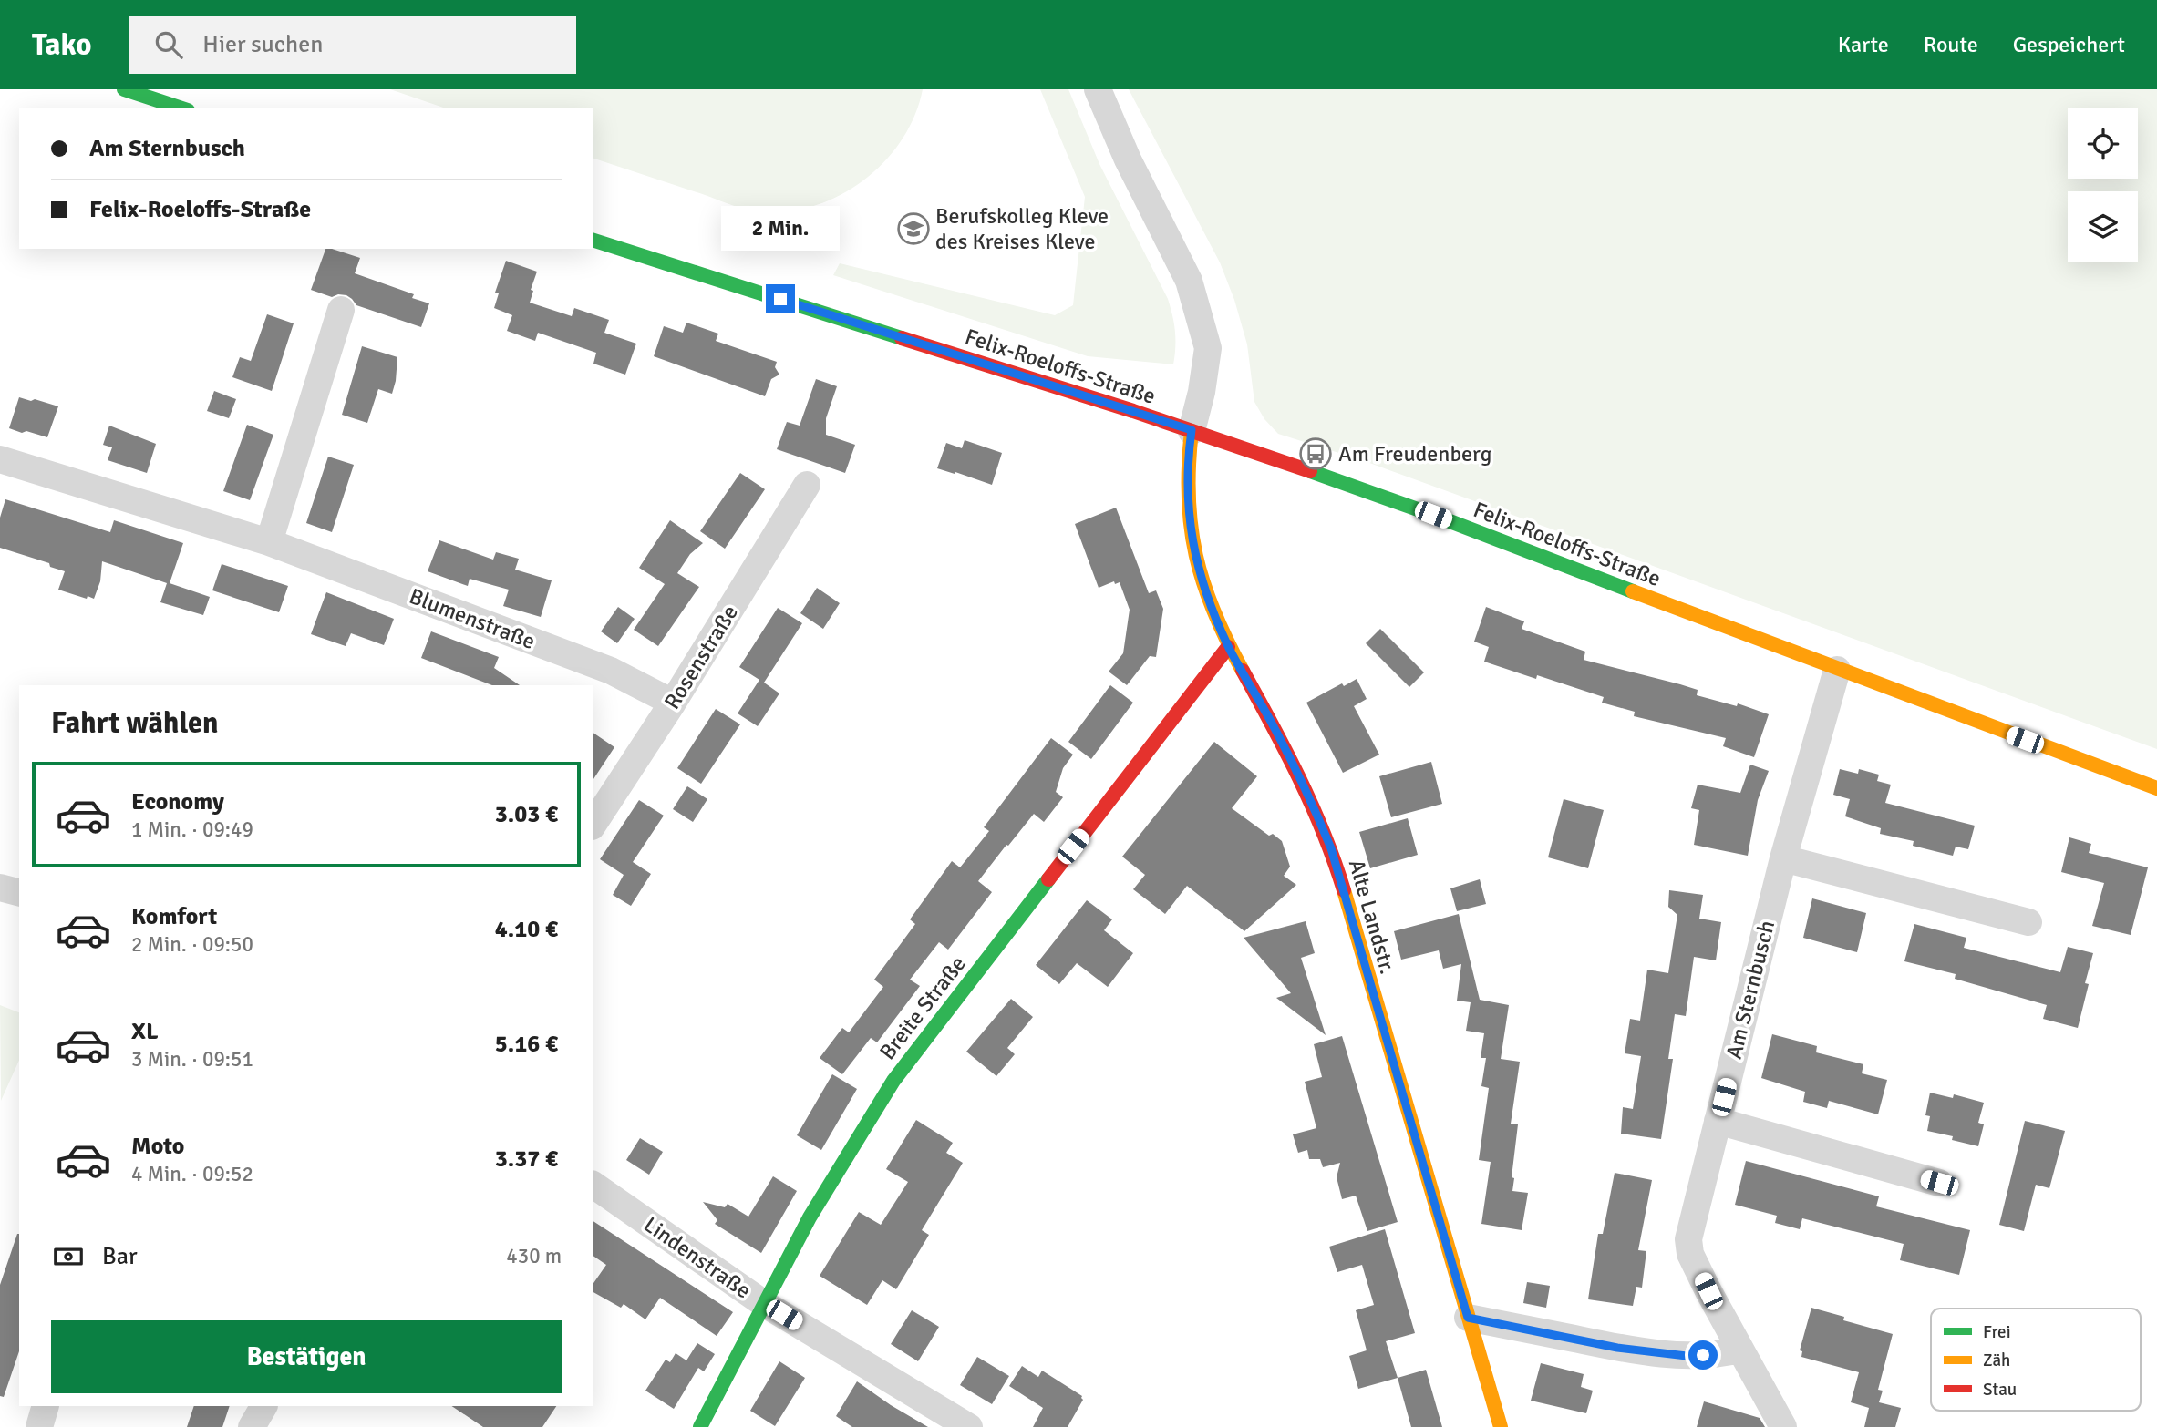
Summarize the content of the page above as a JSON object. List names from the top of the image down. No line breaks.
{"streets":{"street":["Felix-Roeloffs-Straße","Blumenstraße","Rosenstraße","Alte Landstr.","Am Sternbusch","Breite Straße","Lindenstraße"]},"crossings":[["Felix-Roeloffs-Straße","Alte Landstr."],["Felix-Roeloffs-Straße","Am Sternbusch"],["Blumenstraße","Rosenstraße"],["Alte Landstr.","Breite Straße"],["Breite Straße","Lindenstraße"]],"places":{"school or university":["Berufskolleg Kleve des Kreises Kleve"],"bus stop":["Am Freudenberg"]},"legend":["Frei","Zäh","Stau"],"page":{"header":"Tako","search":"Hier suchen","nav":["Karte","Route","Gespeichert"],"banner":["Am Sternbusch","Felix-Roeloffs-Straße"],"bubble":"2 Min.","heading":"Fahrt wählen","list":[{"name":"Economy","note":"1 Min. · 09:49","value":"3.03 €"},{"name":"Komfort","note":"2 Min. · 09:50","value":"4.10 €"},{"name":"XL","note":"3 Min. · 09:51","value":"5.16 €"},{"name":"Moto","note":"4 Min. · 09:52","value":"3.37 €"}],"pay":["Bar","430 m"],"buttons":"Bestätigen"}}
